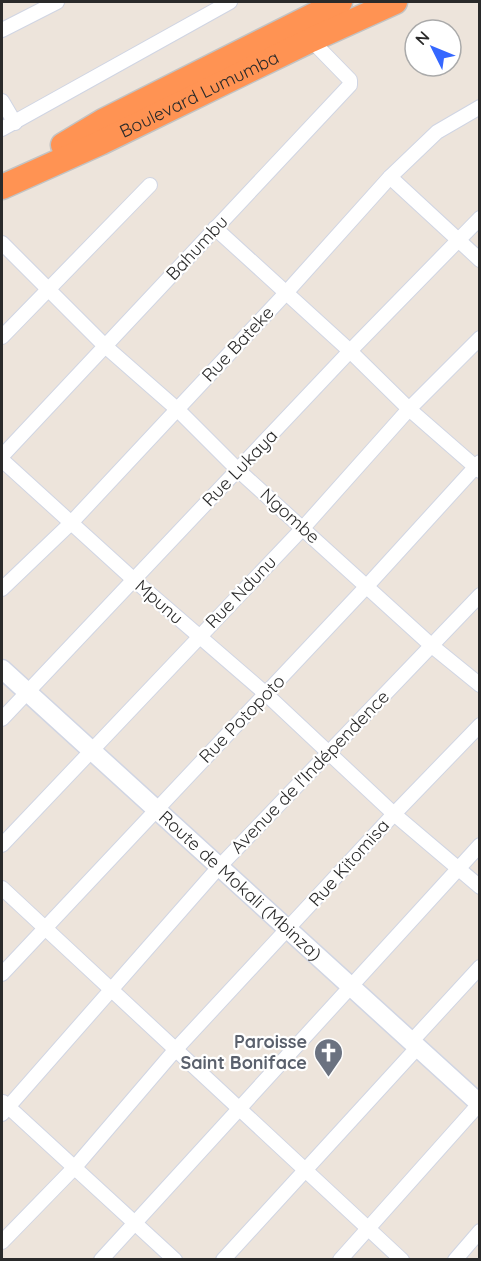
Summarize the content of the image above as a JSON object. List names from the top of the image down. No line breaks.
{"streets":{"highway":["Boulevard Lumumba"],"street":["Bahumbu","Rue Bateke","Rue Lukaya","Ngombe","Rue Ndunu","Mpunu","Rue Potopoto","Avenue de l'Indépendence","Rue Kitomisa","Route de Mokali (Mbinza)"]},"crossings":[["Boulevard Lumumba","Bahumbu"],["Bahumbu","Ngombe"],["Bahumbu","Mpunu"],["Rue Bateke","Ngombe"],["Rue Bateke","Mpunu"],["Rue Lukaya","Ngombe"],["Rue Lukaya","Mpunu"],["Rue Lukaya","Route de Mokali (Mbinza)"],["Ngombe","Rue Ndunu"],["Ngombe","Rue Potopoto"],["Ngombe","Avenue de l'Indépendence"],["Rue Ndunu","Mpunu"],["Rue Ndunu","Route de Mokali (Mbinza)"],["Mpunu","Rue Potopoto"],["Mpunu","Avenue de l'Indépendence"],["Mpunu","Rue Kitomisa"],["Rue Potopoto","Route de Mokali (Mbinza)"],["Avenue de l'Indépendence","Route de Mokali (Mbinza)"],["Rue Kitomisa","Route de Mokali (Mbinza)"]],"places":{"church":["Paroisse Saint Boniface"]},"north":"top left"}
